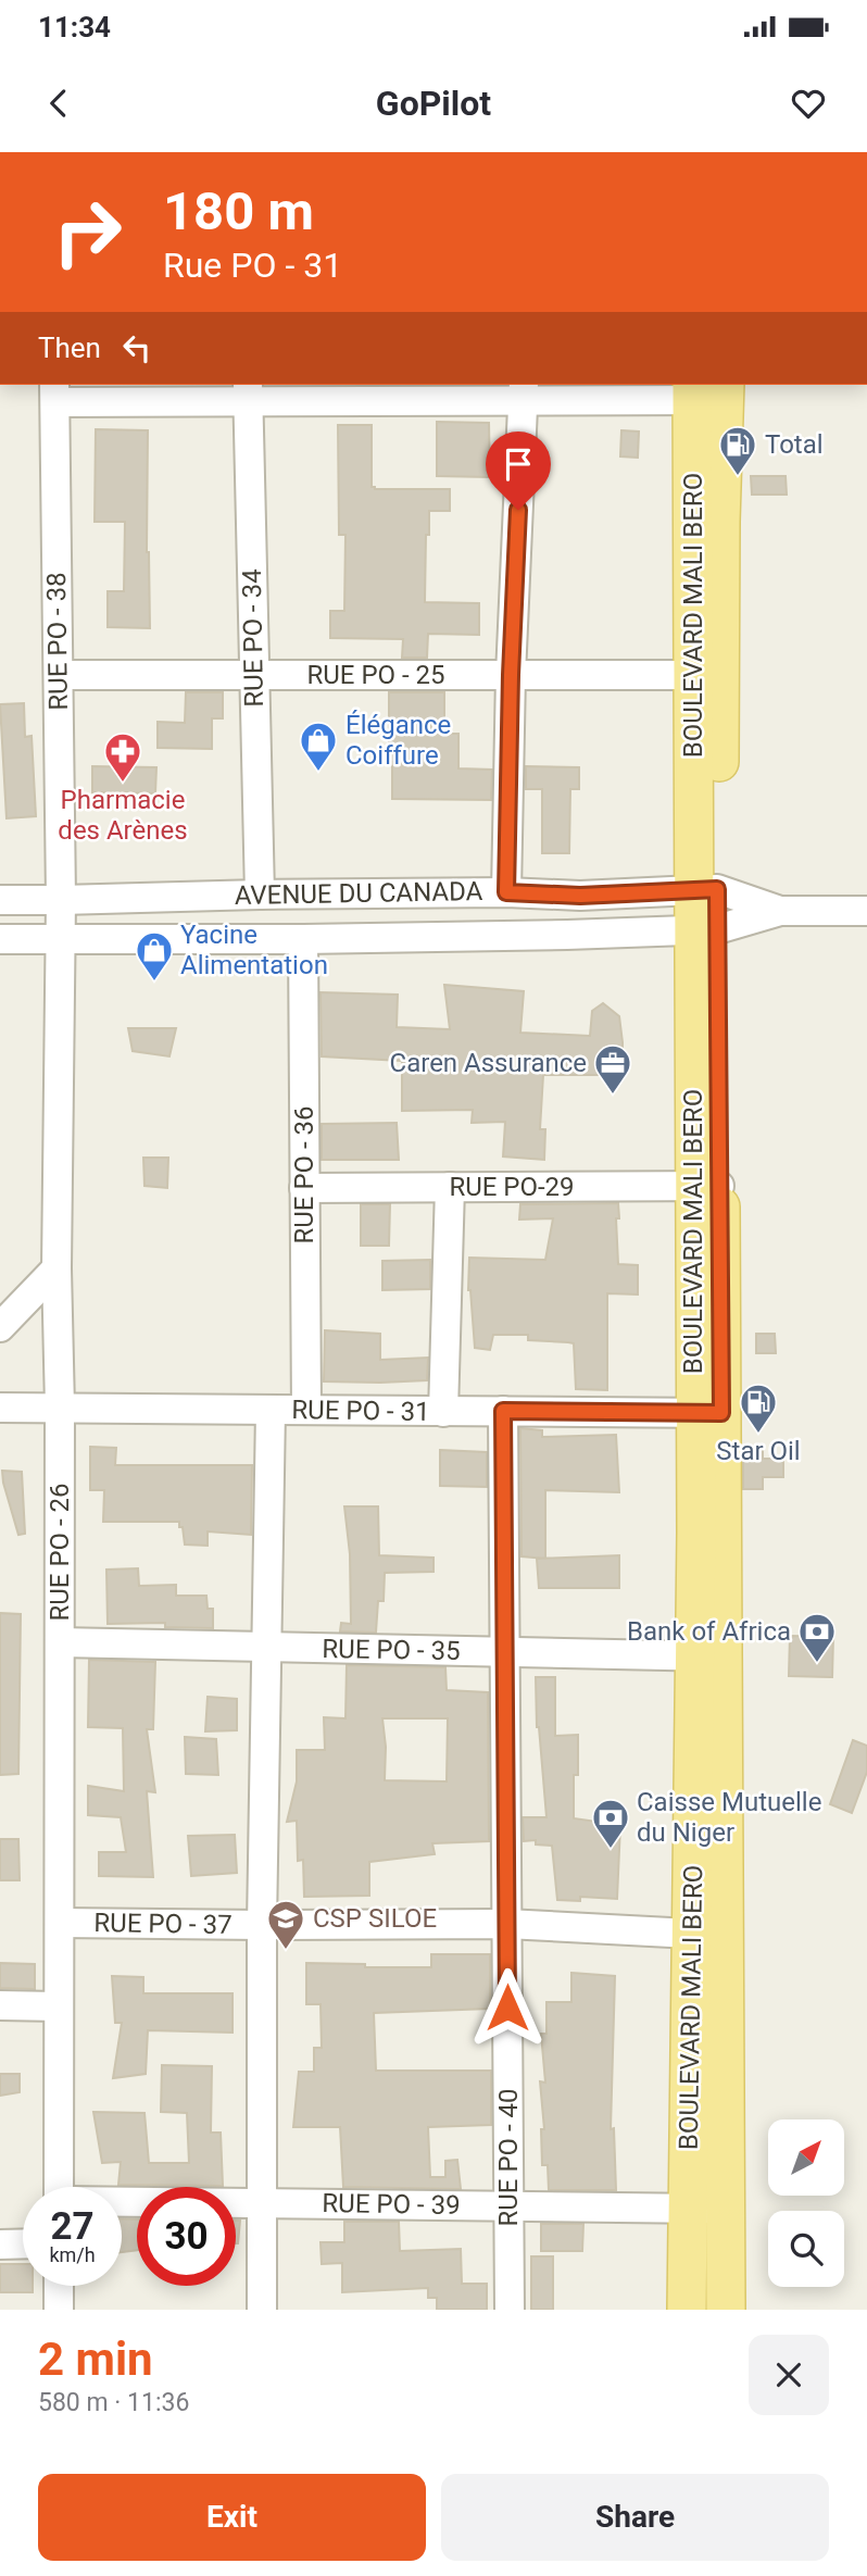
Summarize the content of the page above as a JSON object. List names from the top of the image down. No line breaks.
{"streets":{"main road":["BOULEVARD MALI BERO"],"street":["RUE PO - 34","RUE PO - 38","RUE PO - 25","AVENUE DU CANADA","RUE PO - 36","RUE PO-29","RUE PO - 31","RUE PO - 26","RUE PO - 35","RUE PO - 37","RUE PO - 40","RUE PO - 39"]},"crossings":[["BOULEVARD MALI BERO","RUE PO - 25"],["BOULEVARD MALI BERO","AVENUE DU CANADA"],["BOULEVARD MALI BERO","RUE PO-29"],["BOULEVARD MALI BERO","RUE PO - 31"],["BOULEVARD MALI BERO","RUE PO - 35"],["BOULEVARD MALI BERO","RUE PO - 37"],["BOULEVARD MALI BERO","RUE PO - 39"],["RUE PO - 34","RUE PO - 25"],["RUE PO - 34","AVENUE DU CANADA"],["RUE PO - 38","RUE PO - 25"],["RUE PO - 38","AVENUE DU CANADA"],["RUE PO - 38","RUE PO - 26"],["AVENUE DU CANADA","RUE PO - 36"],["AVENUE DU CANADA","RUE PO - 26"],["RUE PO - 36","RUE PO-29"],["RUE PO - 36","RUE PO - 31"],["RUE PO - 31","RUE PO - 26"],["RUE PO - 31","RUE PO - 40"],["RUE PO - 26","RUE PO - 35"],["RUE PO - 26","RUE PO - 37"],["RUE PO - 35","RUE PO - 40"],["RUE PO - 37","RUE PO - 40"],["RUE PO - 40","RUE PO - 39"]],"places":{"fuel station":["Total","Star Oil"],"shop":["Élégance Coiffure","Yacine Alimentation"],"pharmacy":["Pharmacie des Arènes"],"office":["Caren Assurance"],"bank":["Bank of Africa","Caisse Mutuelle du Niger"],"school or university":["CSP SILOE"]},"north":"top right","page":{"status":"11:34","header":"GoPilot","turn":["180 m","Rue PO - 31"],"then":"Then","speed":"27 km/h","limit":"30","heading":["2 min","580 m · 11:36"],"buttons":["Exit","Share"]}}
